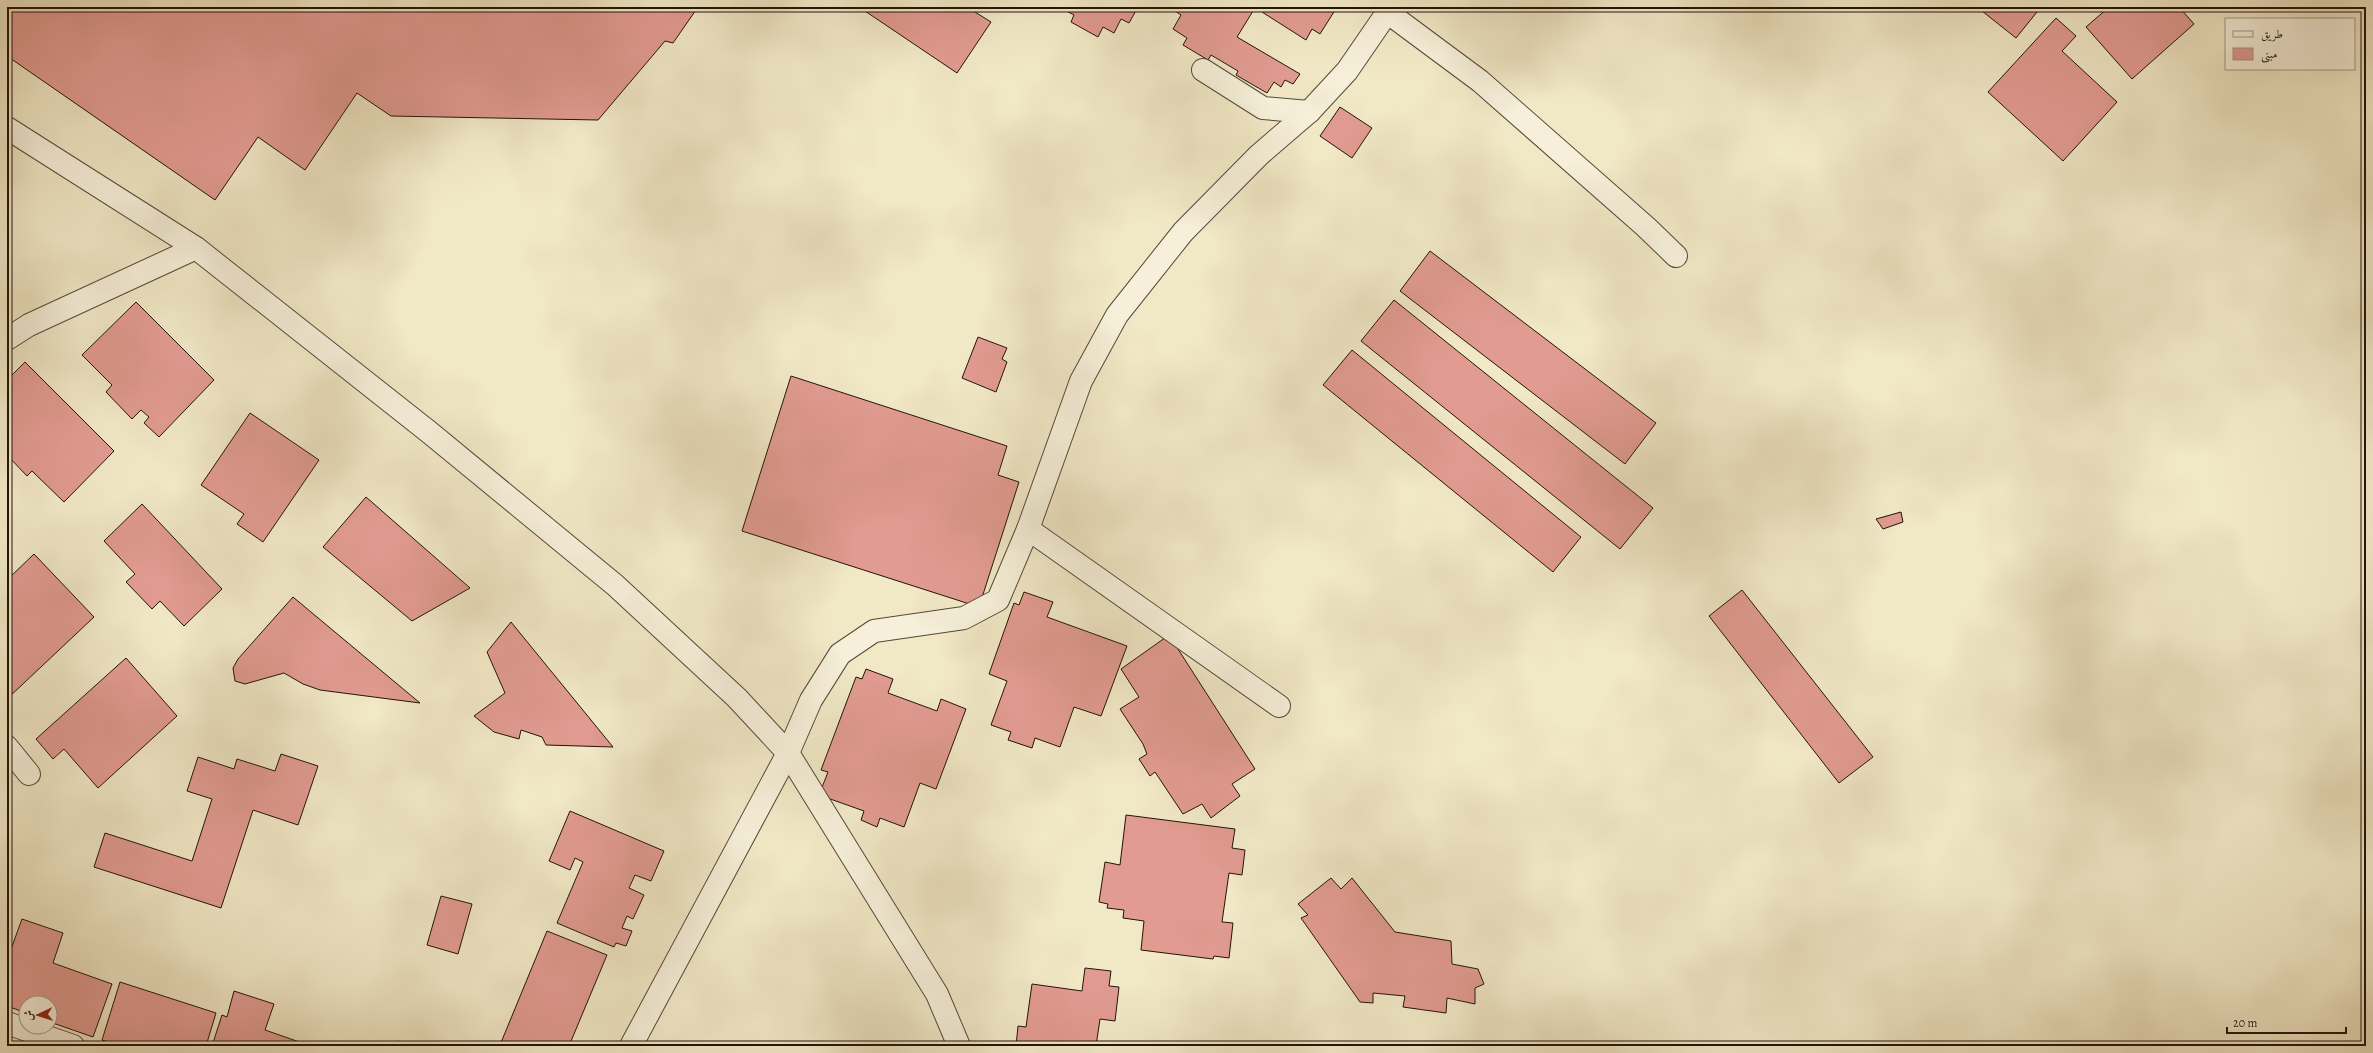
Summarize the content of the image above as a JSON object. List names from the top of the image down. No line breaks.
{"legend":["طريق","مبنى"],"scale_bar":"20 m","north":"left"}
